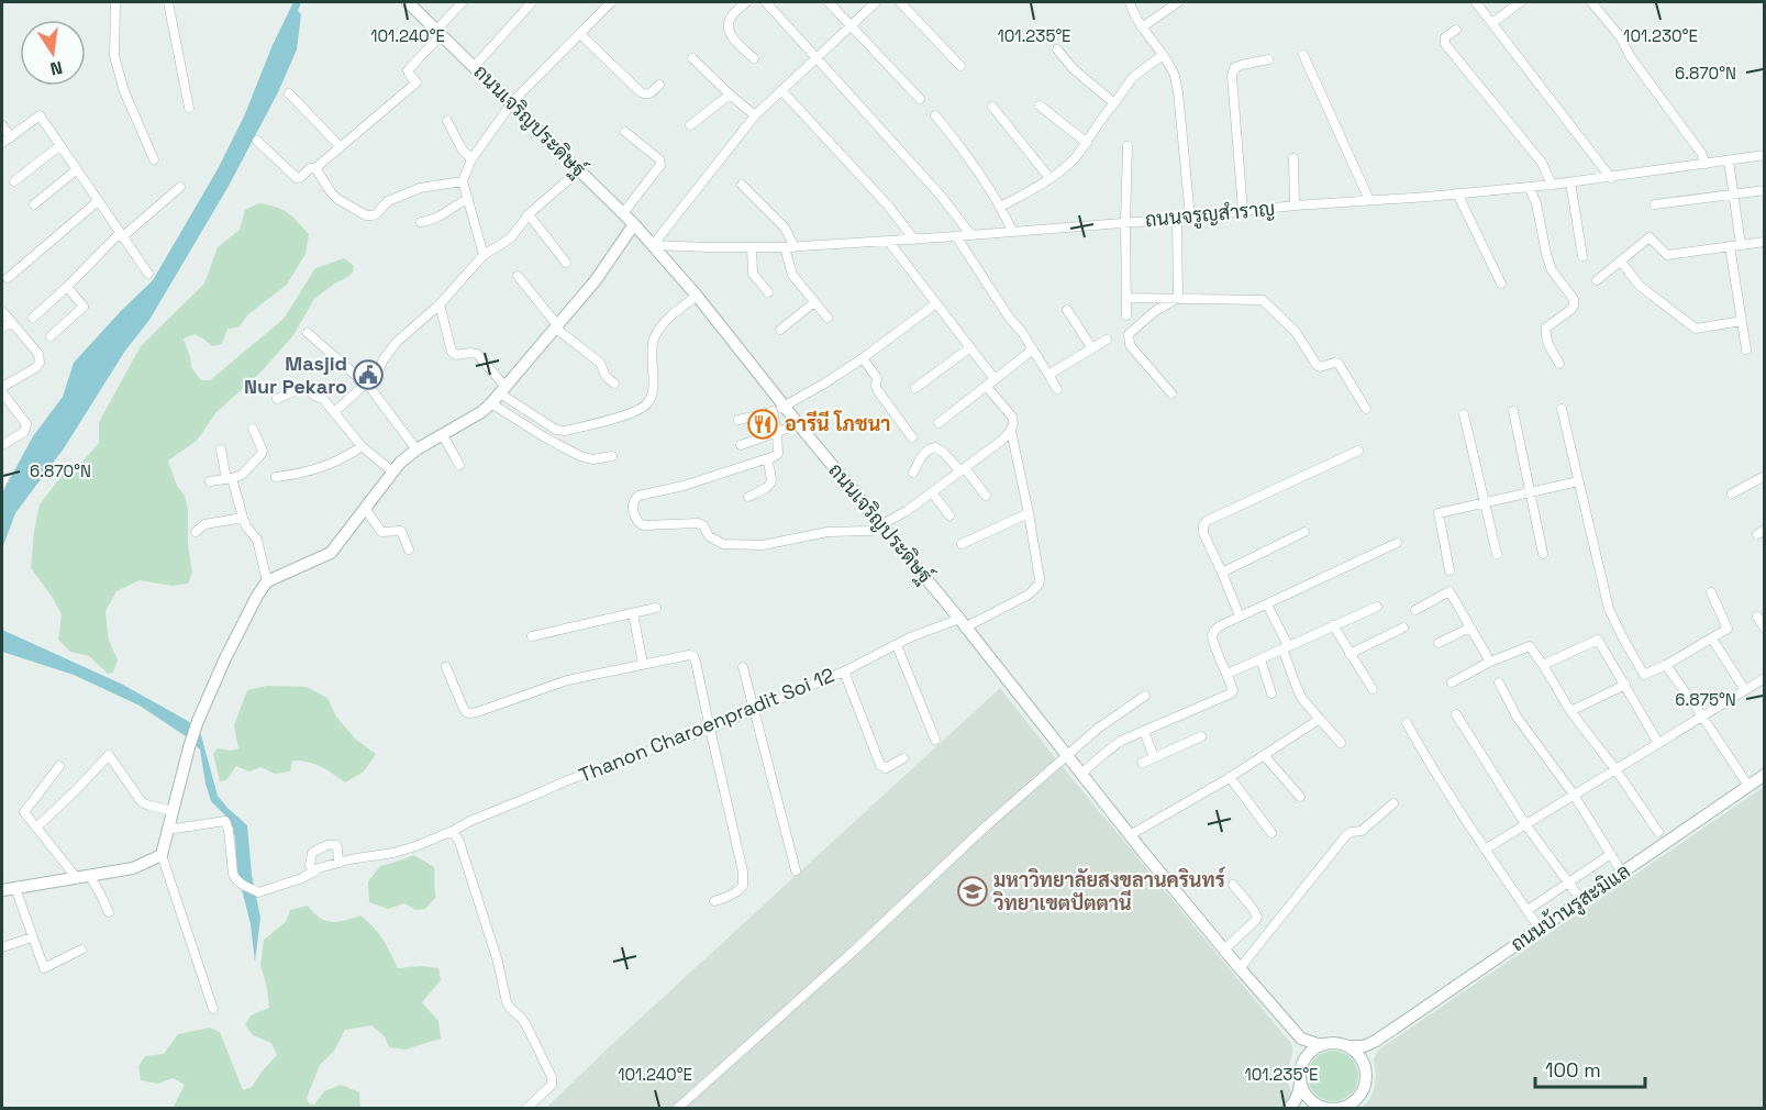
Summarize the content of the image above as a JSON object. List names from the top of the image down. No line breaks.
{"streets":{"main road":["ถนนเจริญประดิษฐ์","ถนนบ้านรูสะมิแล"],"street":["ถนนจรูญสำราญ","Thanon Charoenpradit Soi 12"]},"crossings":[["ถนนเจริญประดิษฐ์","ถนนจรูญสำราญ"],["ถนนเจริญประดิษฐ์","Thanon Charoenpradit Soi 12"]],"places":{"public building":["Masjid Nur Pekaro"],"restaurant":["อารีนี โภชนา"],"school or university":["มหาวิทยาลัยสงขลานครินทร์ วิทยาเขตปัตตานี"]},"scale_bar":"100 m","north":"bottom","coordinates":["101.240°E","101.235°E","101.230°E","6.870°N","6.875°N"]}
